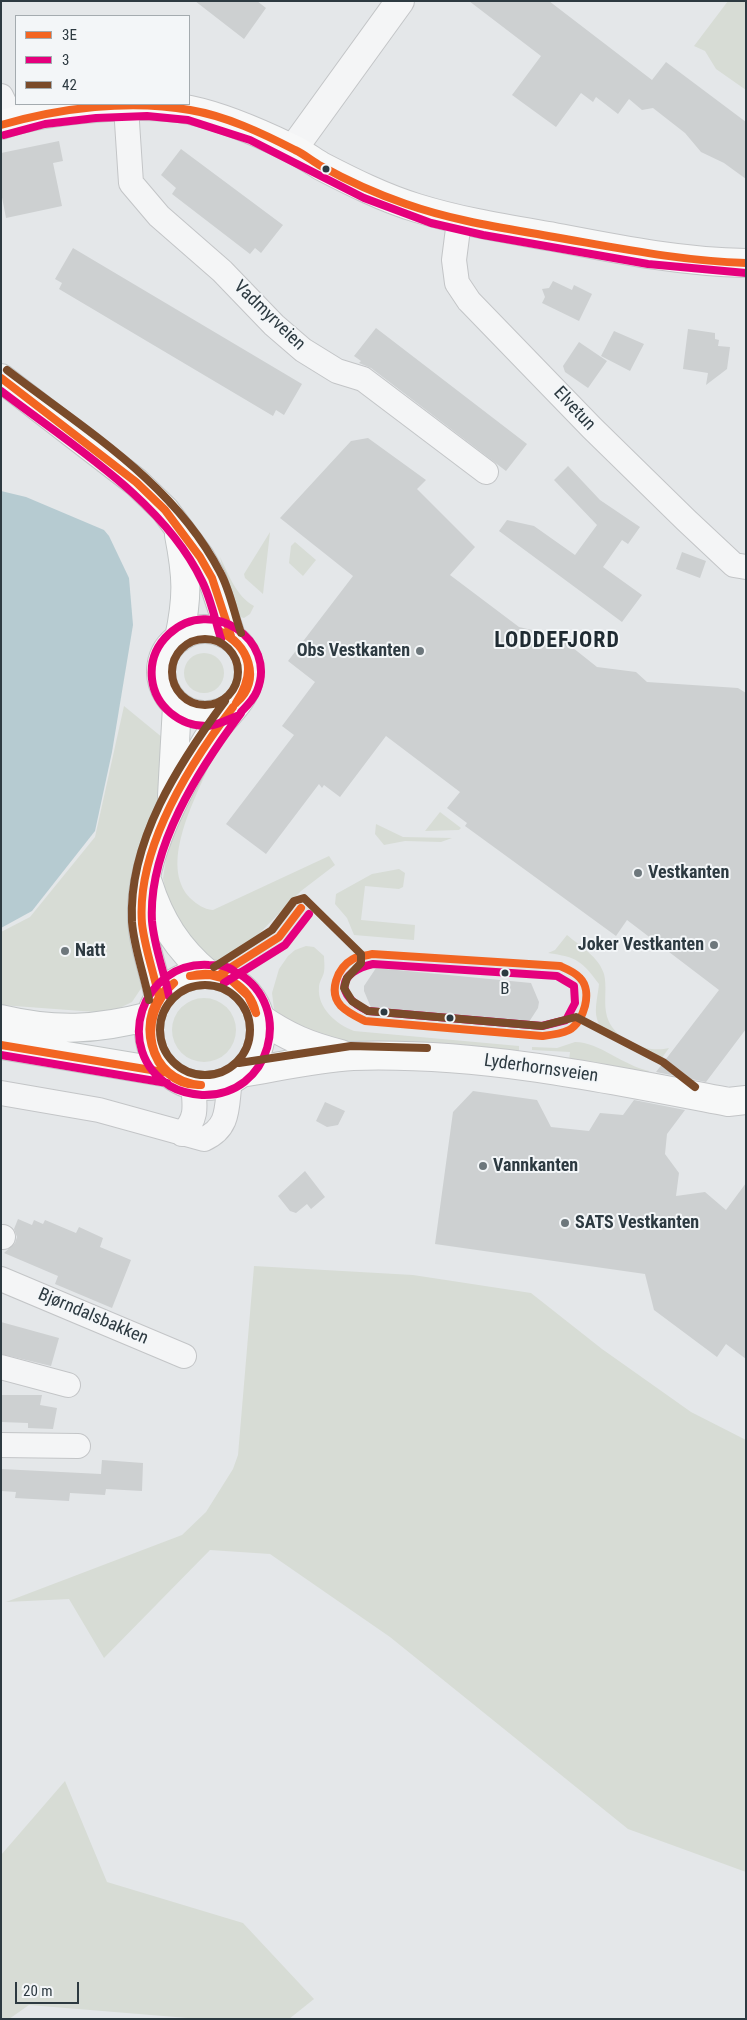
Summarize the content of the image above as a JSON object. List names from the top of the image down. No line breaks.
{"streets":{"main road":["Lyderhornsveien"],"street":["Vadmyrveien","Elvetun","Bjørndalsbakken"]},"districts":["LODDEFJORD"],"places":["Obs Vestkanten","Vestkanten","Joker Vestkanten","Natt","B","Vannkanten","SATS Vestkanten"],"lines":["transit line 3E","transit line 3","transit line 42"],"legend":["3E","3","42"],"scale_bar":"20 m"}
